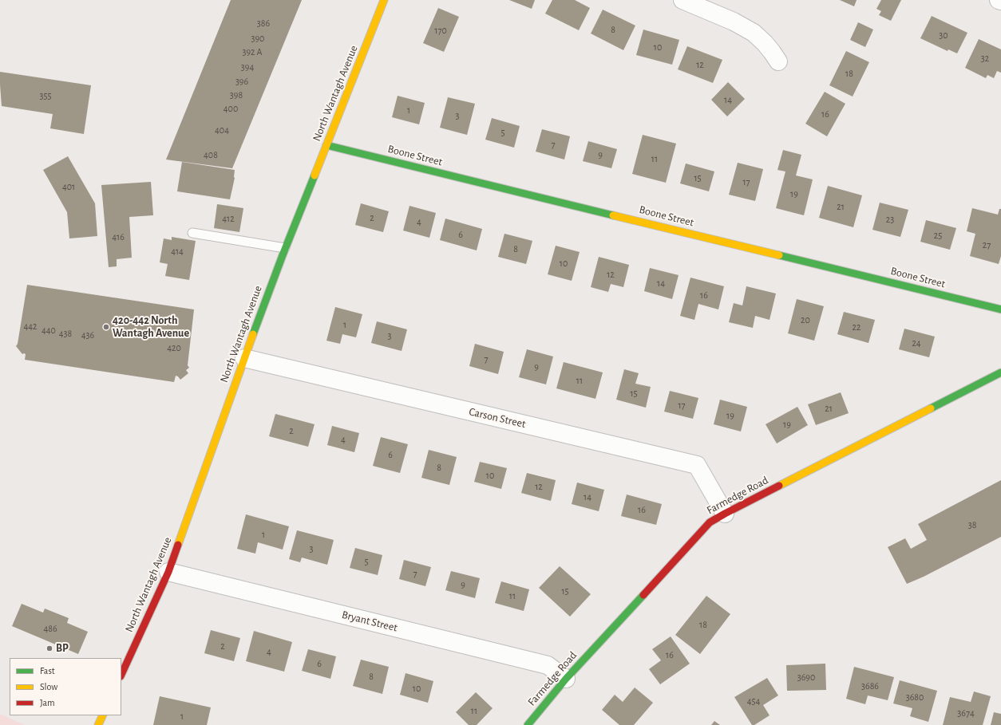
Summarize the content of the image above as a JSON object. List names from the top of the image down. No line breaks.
{"streets":{"street":["North Wantagh Avenue","Boone Street","Carson Street","Farmedge Road","Bryant Street"]},"crossings":[["North Wantagh Avenue","Boone Street"],["North Wantagh Avenue","Carson Street"],["North Wantagh Avenue","Bryant Street"],["Carson Street","Farmedge Road"],["Farmedge Road","Bryant Street"]],"places":["420-442 North Wantagh Avenue","BP"],"house_numbers":["386","8","170","30","390","10","392 A","32","12","394","18","396","398","355","14","400","1","16","3","404","5","7","408","9","11","15","17","401","19","21","2","412","23","4","6","25","416","27","8","414","10","12","14","16","20","1","442","22","440","438","436","3","24","420","7","9","11","15","17","21","19","19","2","4","6","8","10","12","14","16","38","1","3","5","7","9","15","11","18","486","2","4","16","6","8","3690","3686","10","3680","454","11","3674","1"],"legend":["Fast","Slow","Jam"]}
